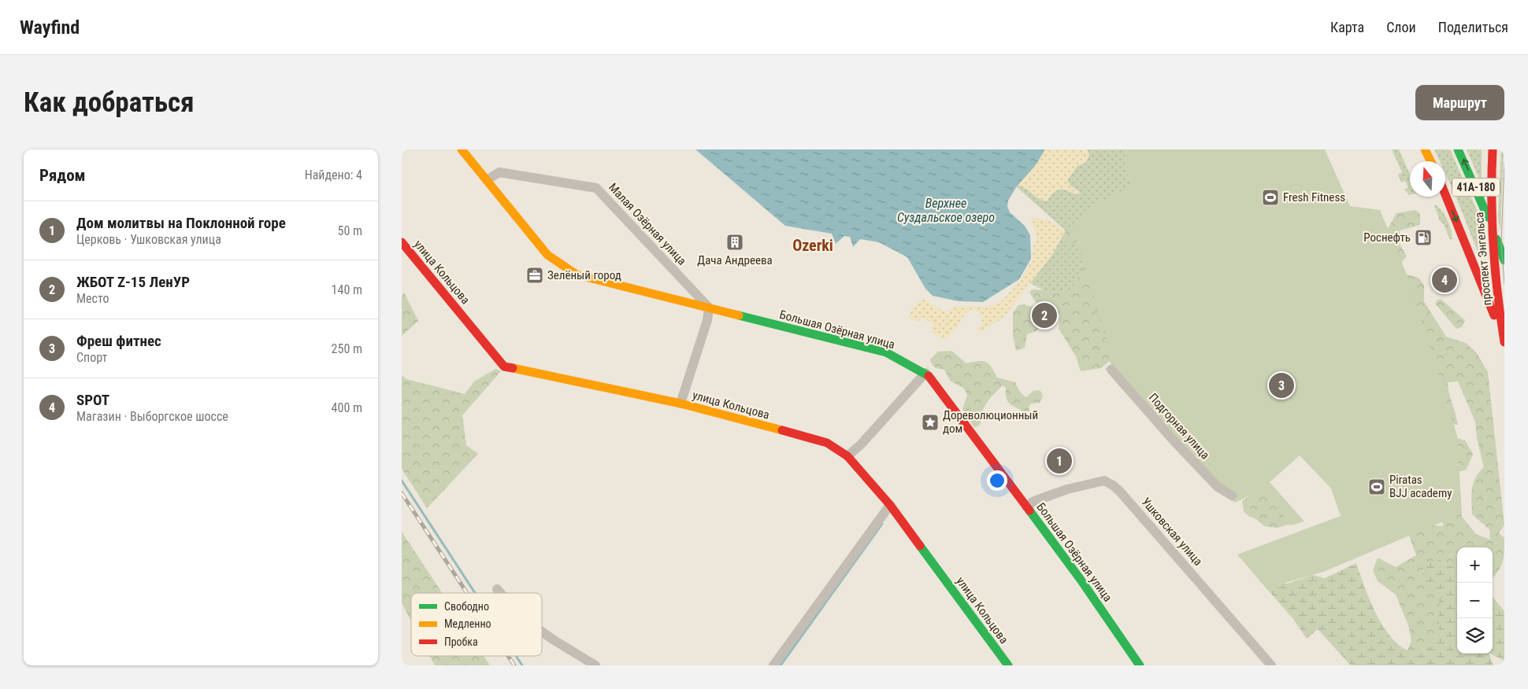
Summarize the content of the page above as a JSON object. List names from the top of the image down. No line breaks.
{"streets":{"street":["41А-180","Малая Озёрная улица","проспект Энгельса","улица Кольцова","Большая Озёрная улица","Подгорная улица","Ушковская улица"]},"crossings":[["41А-180","проспект Энгельса"],["Малая Озёрная улица","Большая Озёрная улица"],["Большая Озёрная улица","Ушковская улица"]],"districts":["Ozerki"],"water":["Верхнее Суздальское озеро"],"places":{"sports":["Fresh Fitness","Piratas BJJ academy"],"fuel station":["Роснефть"],"building":["Дача Андреева"],"office":["Зелёный город"],"place":["Дореволюционный дом"]},"legend":["Свободно","Медленно","Пробка"],"north":"top","page":{"header":"Wayfind","nav":["Карта","Слои","Поделиться"],"buttons":"Маршрут","title":"Как добраться","heading":["Рядом","Найдено: 4"],"list":[{"mark":"1","name":"Дом молитвы на Поклонной горе","note":"Церковь · Ушковская улица","value":"50 m"},{"mark":"2","name":"ЖБОТ Z-15 ЛенУР","note":"Место","value":"140 m"},{"mark":"3","name":"Фреш фитнес","note":"Спорт","value":"250 m"},{"mark":"4","name":"SPOT","note":"Магазин · Выборгское шоссе","value":"400 m"}],"pins":["4","2","3","1"],"map_buttons":["+","−"]}}
